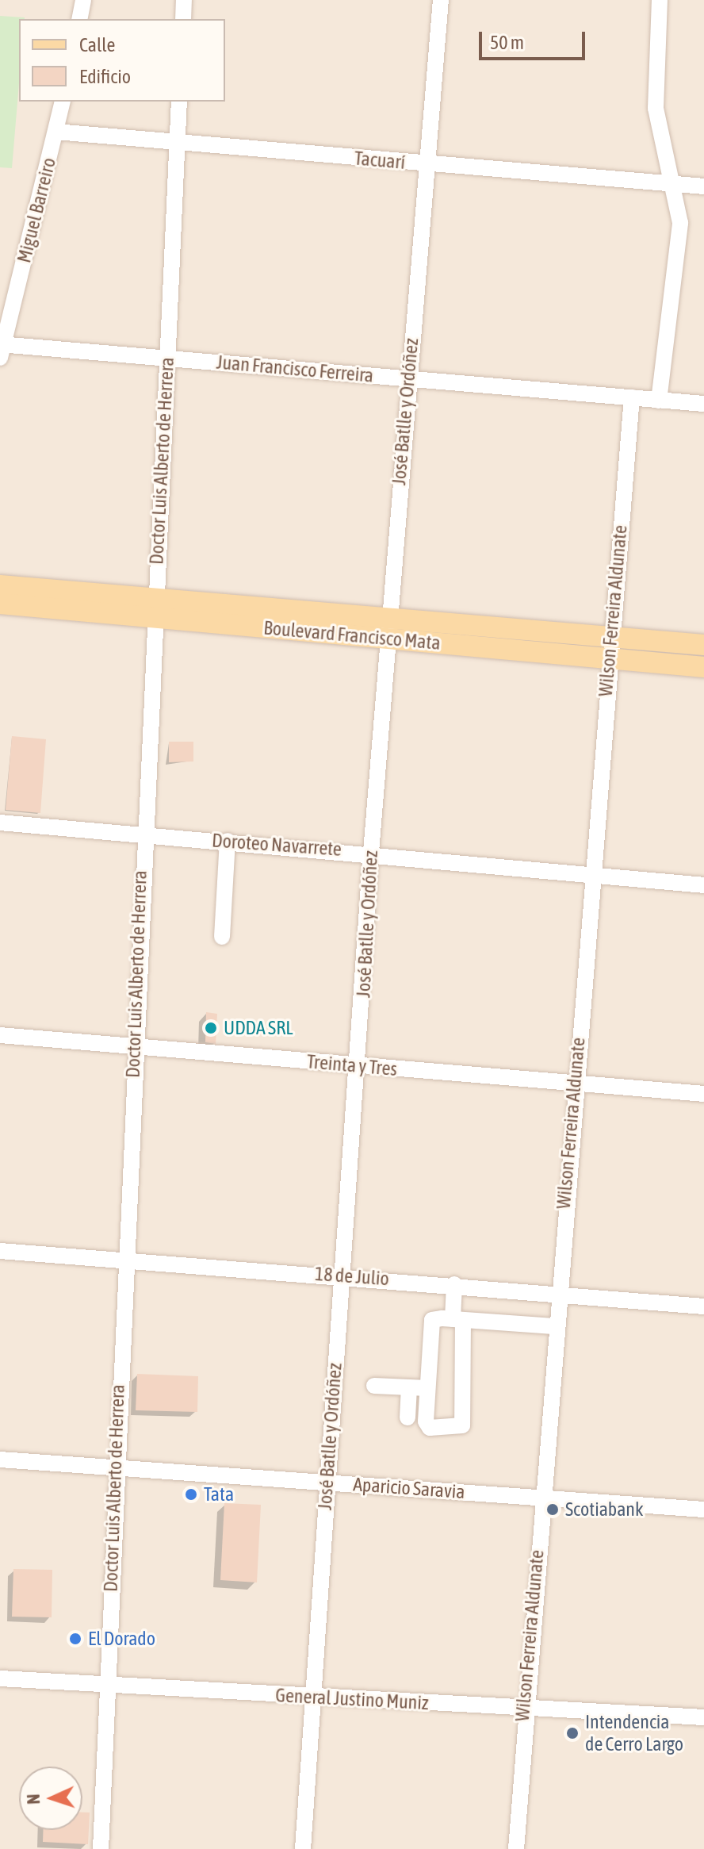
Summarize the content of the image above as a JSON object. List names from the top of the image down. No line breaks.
{"streets":{"main road":["Boulevard Francisco Mata"],"street":["Tacuarí","Miguel Barreiro","Juan Francisco Ferreira","José Batlle y Ordóñez","Doctor Luis Alberto de Herrera","Wilson Ferreira Aldunate","Doroteo Navarrete","Treinta y Tres","18 de Julio","Aparicio Saravia","General Justino Muniz"]},"crossings":[["Tacuarí","Miguel Barreiro"],["Tacuarí","José Batlle y Ordóñez"],["Tacuarí","Doctor Luis Alberto de Herrera"],["Miguel Barreiro","Juan Francisco Ferreira"],["Juan Francisco Ferreira","José Batlle y Ordóñez"],["Juan Francisco Ferreira","Doctor Luis Alberto de Herrera"],["Juan Francisco Ferreira","Wilson Ferreira Aldunate"],["José Batlle y Ordóñez","Boulevard Francisco Mata"],["José Batlle y Ordóñez","Doroteo Navarrete"],["José Batlle y Ordóñez","Treinta y Tres"],["José Batlle y Ordóñez","18 de Julio"],["José Batlle y Ordóñez","Aparicio Saravia"],["José Batlle y Ordóñez","General Justino Muniz"],["Doctor Luis Alberto de Herrera","Boulevard Francisco Mata"],["Doctor Luis Alberto de Herrera","Doroteo Navarrete"],["Doctor Luis Alberto de Herrera","Treinta y Tres"],["Doctor Luis Alberto de Herrera","18 de Julio"],["Doctor Luis Alberto de Herrera","Aparicio Saravia"],["Doctor Luis Alberto de Herrera","General Justino Muniz"],["Wilson Ferreira Aldunate","Boulevard Francisco Mata"],["Wilson Ferreira Aldunate","Doroteo Navarrete"],["Wilson Ferreira Aldunate","Treinta y Tres"],["Wilson Ferreira Aldunate","18 de Julio"],["Wilson Ferreira Aldunate","Aparicio Saravia"],["Wilson Ferreira Aldunate","General Justino Muniz"]],"places":["UDDA SRL","Tata","Scotiabank","El Dorado","Intendencia de Cerro Largo"],"legend":["Calle","Edificio"],"scale_bar":"50 m","north":"left"}
